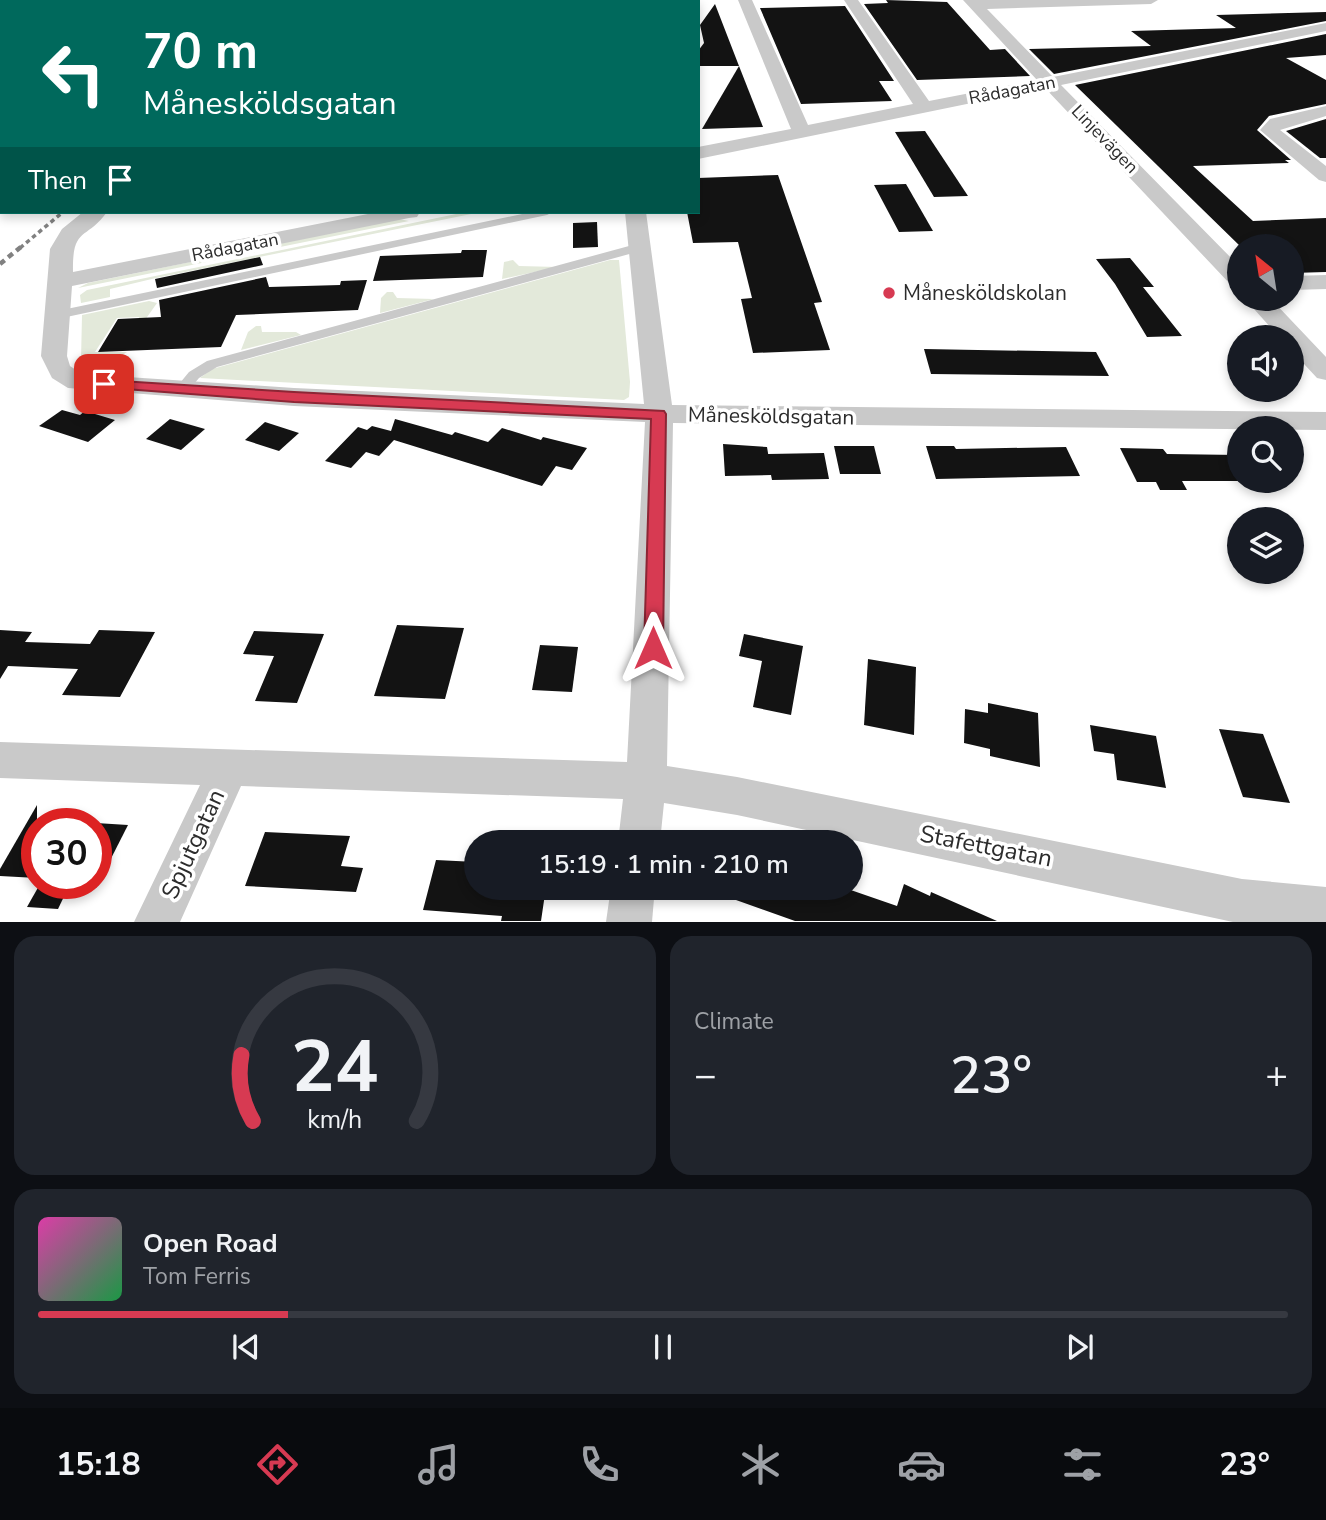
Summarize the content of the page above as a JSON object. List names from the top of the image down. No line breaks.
{"streets":{"street":["Rådagatan","Linjevägen","Månesköldsgatan","Spjutgatan","Stafettgatan"]},"crossings":[["Rådagatan","Linjevägen"],["Rådagatan","Månesköldsgatan"],["Spjutgatan","Stafettgatan"]],"places":["Månesköldskolan"],"north":"top left","page":{"turn":["70 m","Månesköldsgatan"],"then":"Then","limit":"30","trip":"15:19 · 1 min · 210 m","tile":"Climate","heat":["−","23°","+"],"song":["Open Road","Tom Ferris"],"tabs":["15:18","23°"],"gauge":["24","km/h"]}}
